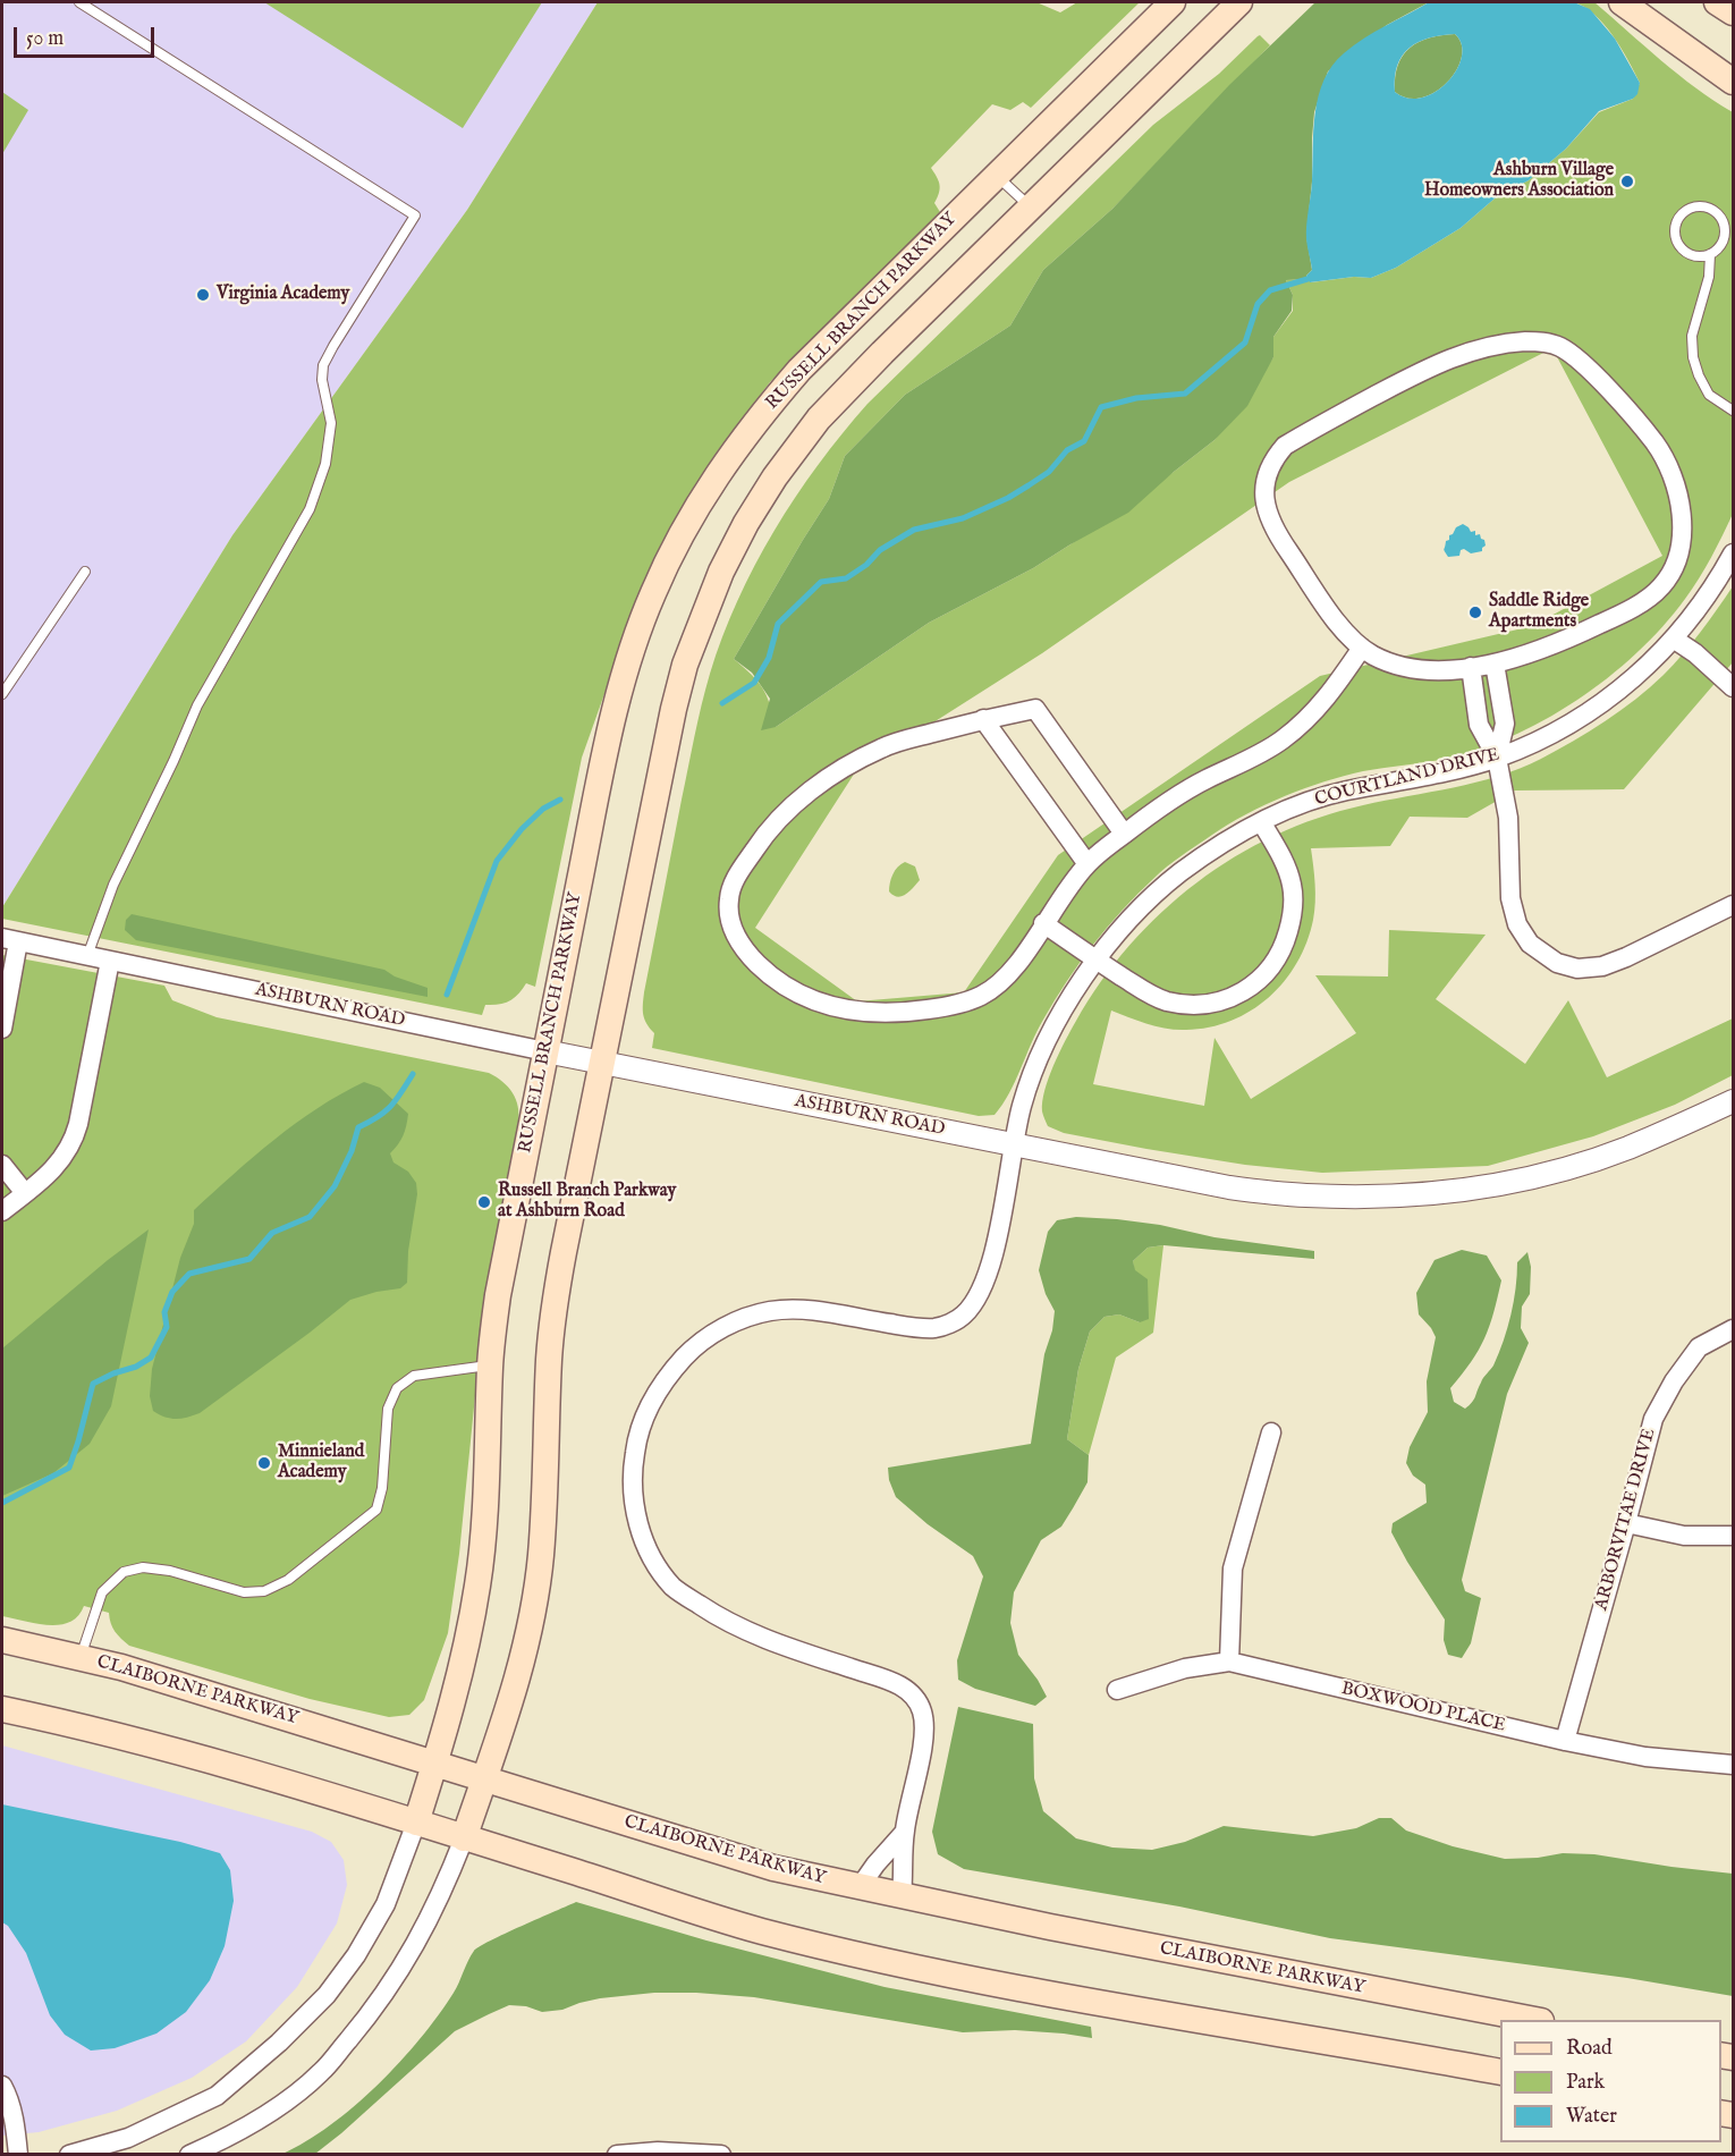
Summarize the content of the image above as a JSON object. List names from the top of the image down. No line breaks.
{"streets":{"main road":["RUSSELL BRANCH PARKWAY","CLAIBORNE PARKWAY"],"street":["COURTLAND DRIVE","ASHBURN ROAD","ARBORVITAE DRIVE","BOXWOOD PLACE"]},"crossings":[["RUSSELL BRANCH PARKWAY","ASHBURN ROAD"],["RUSSELL BRANCH PARKWAY","CLAIBORNE PARKWAY"],["COURTLAND DRIVE","ASHBURN ROAD"],["COURTLAND DRIVE","CLAIBORNE PARKWAY"],["ARBORVITAE DRIVE","BOXWOOD PLACE"]],"places":["Ashburn Village Homeowners Association","Virginia Academy","Saddle Ridge Apartments","Russell Branch Parkway at Ashburn Road","Minnieland Academy"],"legend":["Road","Park","Water"],"scale_bar":"50 m"}
